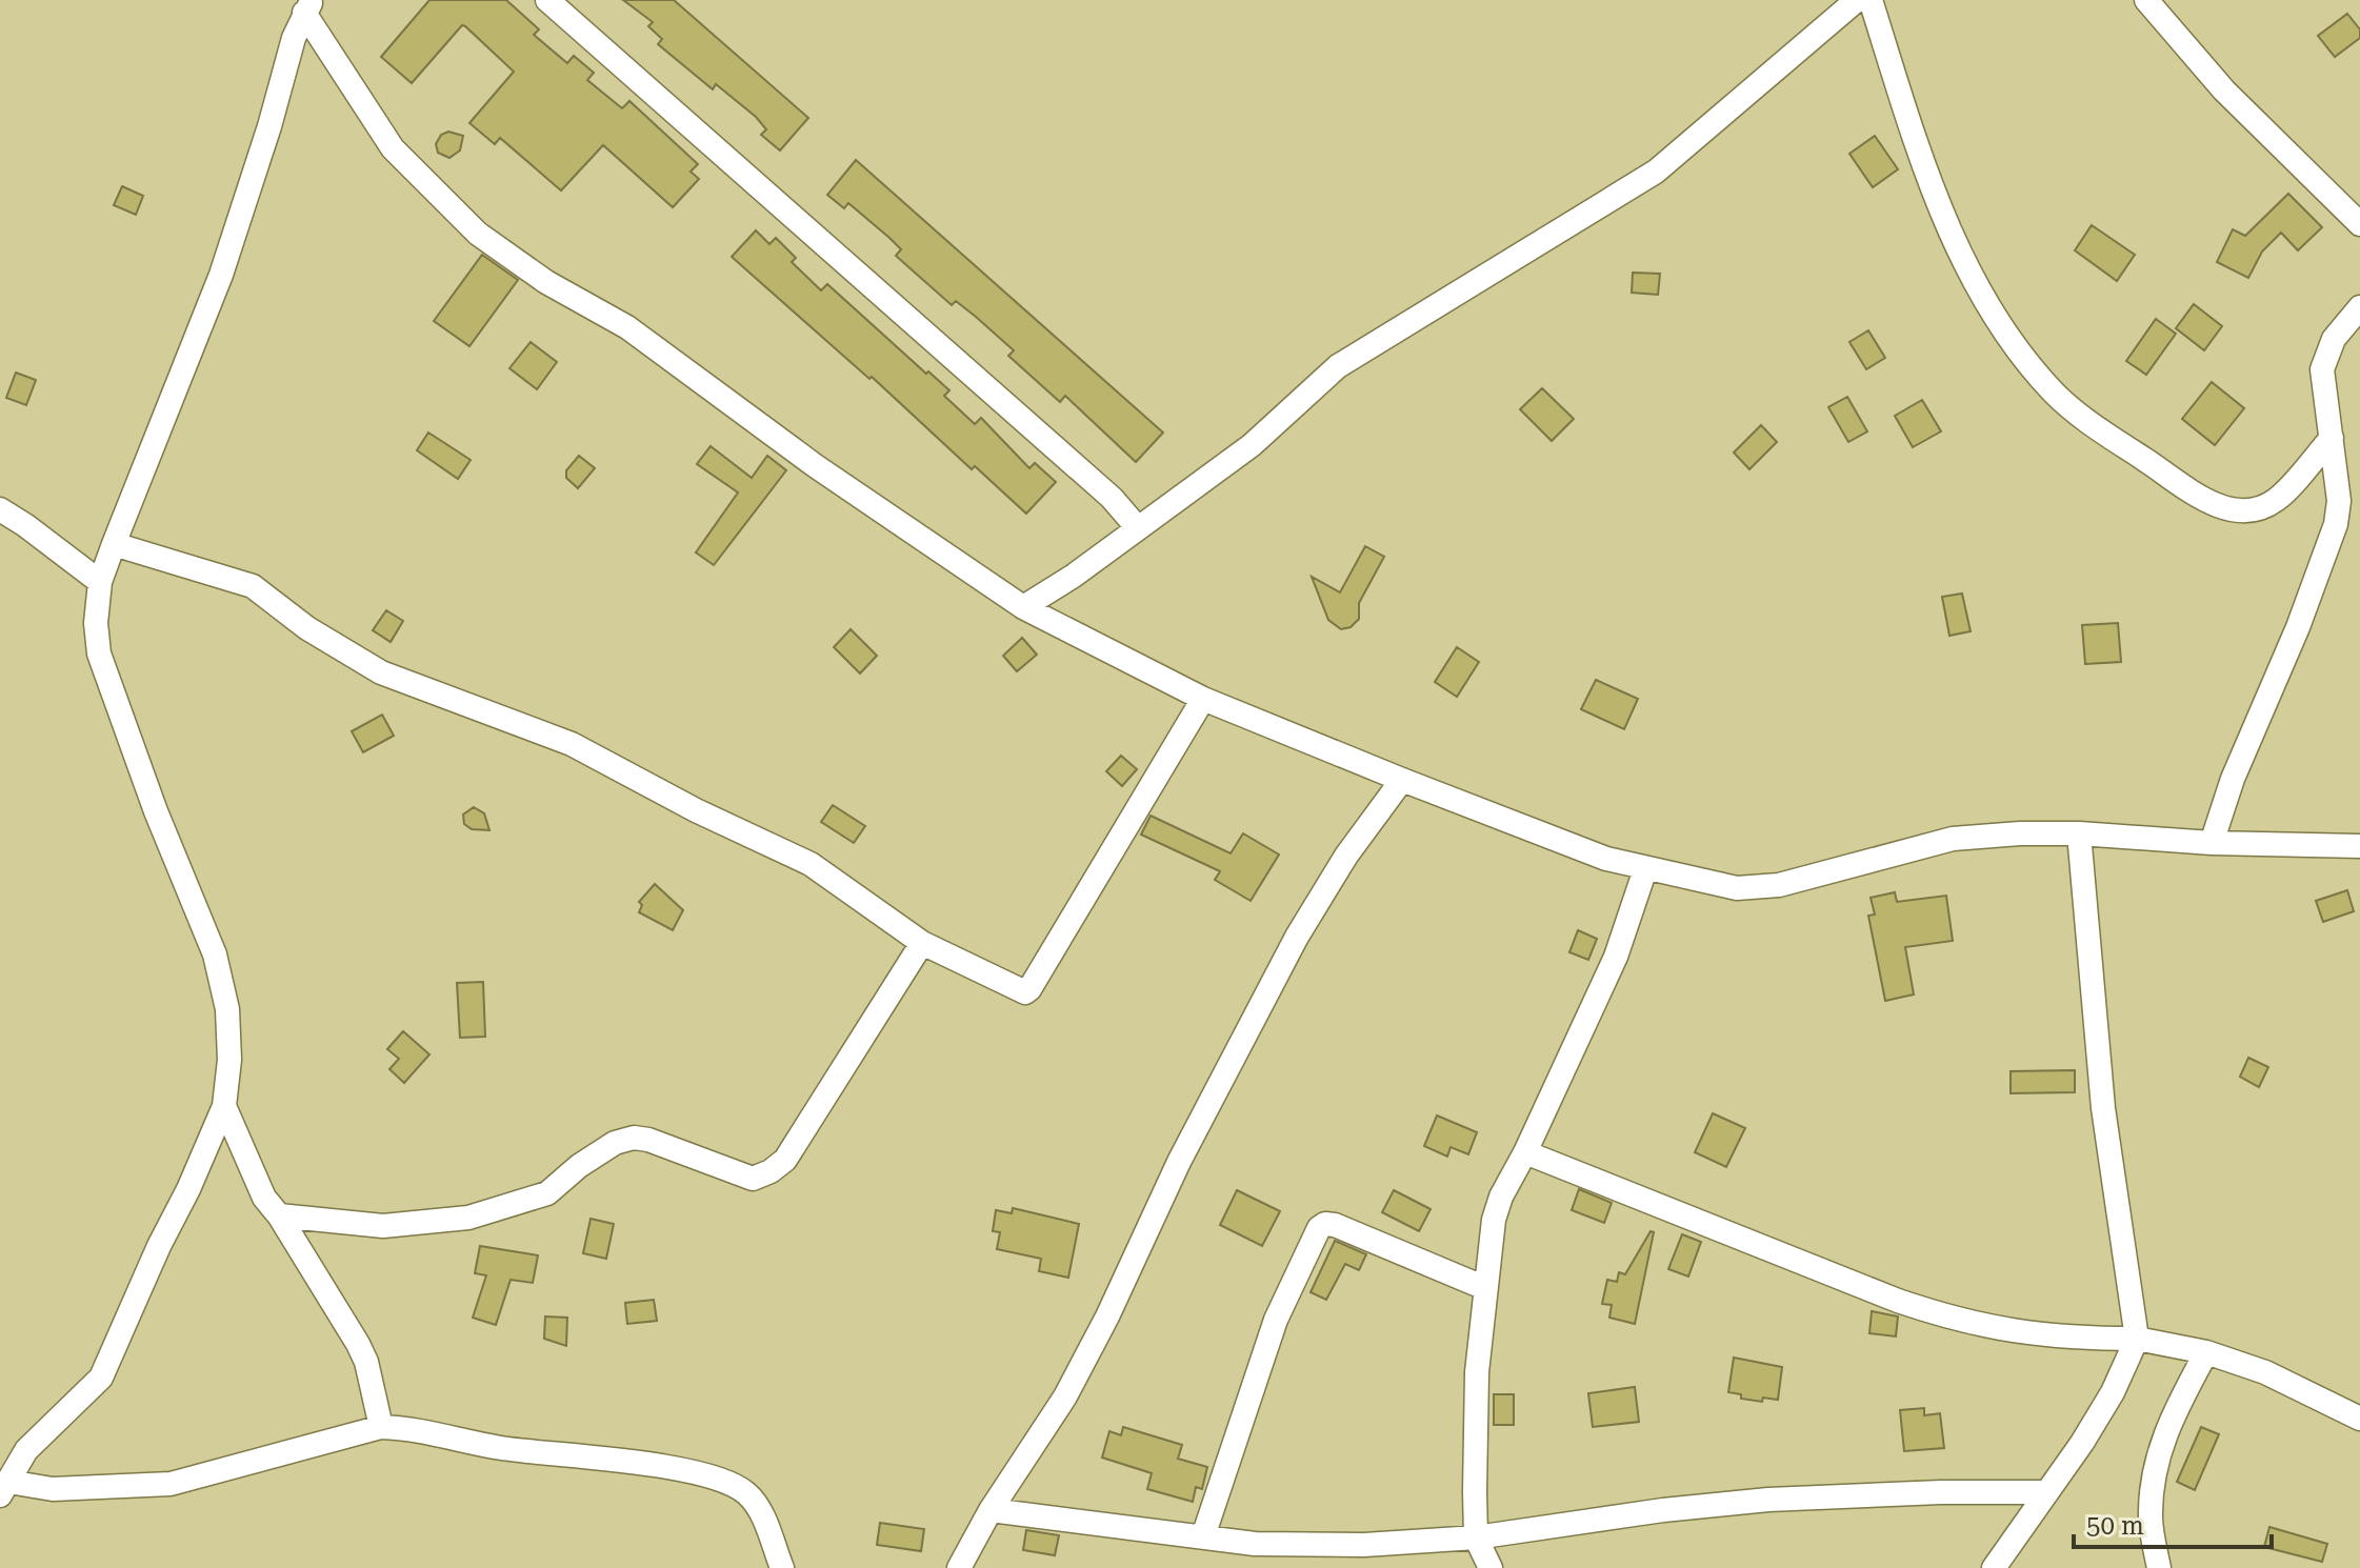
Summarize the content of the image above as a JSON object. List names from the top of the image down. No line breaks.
{"scale_bar":"50 m"}
